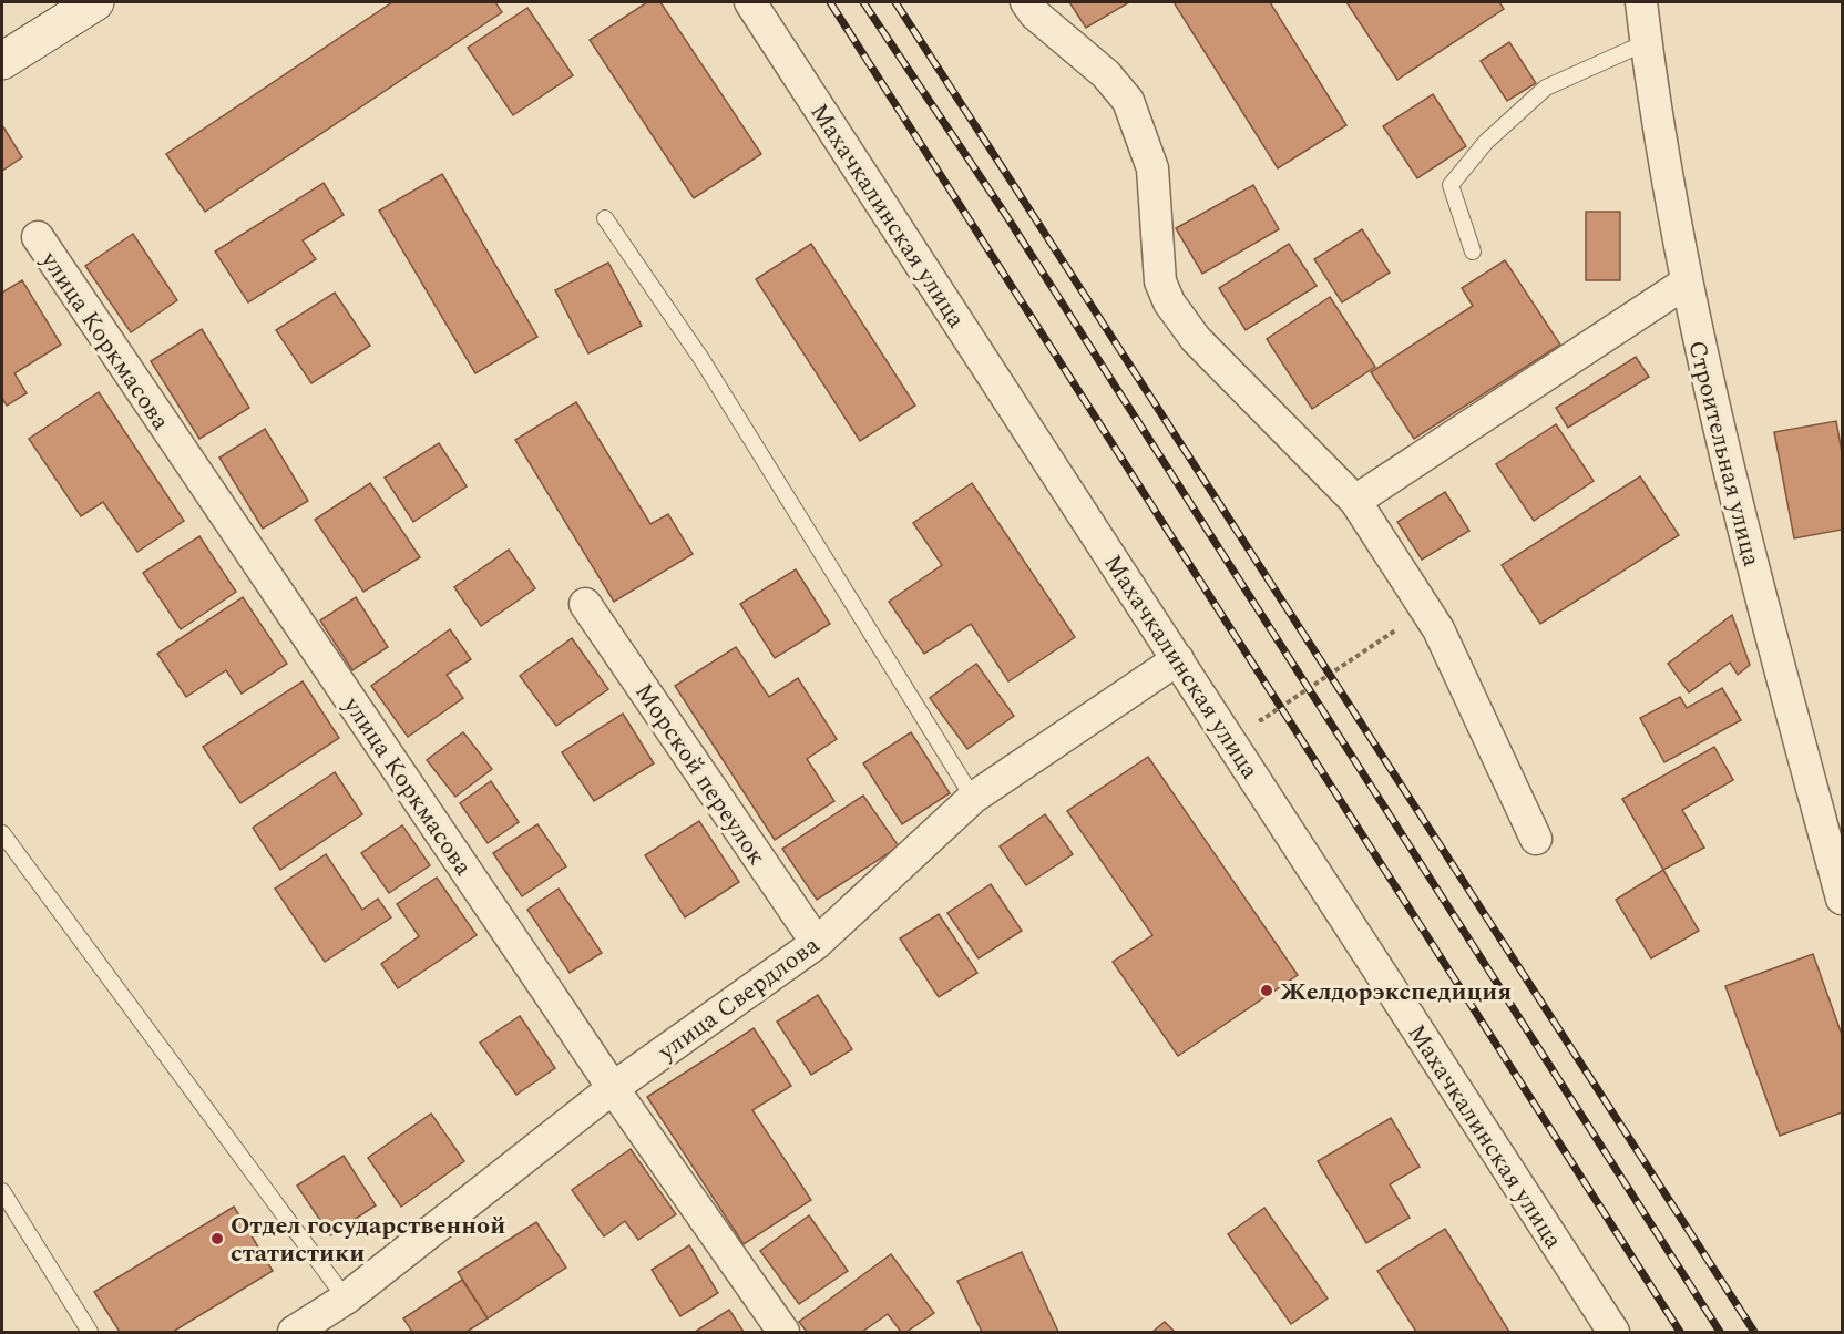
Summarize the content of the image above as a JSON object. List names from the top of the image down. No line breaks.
{"streets":{"street":["Махачкалинская улица","улица Коркмасова","Строительная улица","Морской переулок","улица Свердлова"]},"crossings":[["Махачкалинская улица","улица Свердлова"],["улица Коркмасова","улица Свердлова"],["Морской переулок","улица Свердлова"]],"places":["Желдорэкспедиция","Отдел государственной статистики"]}
